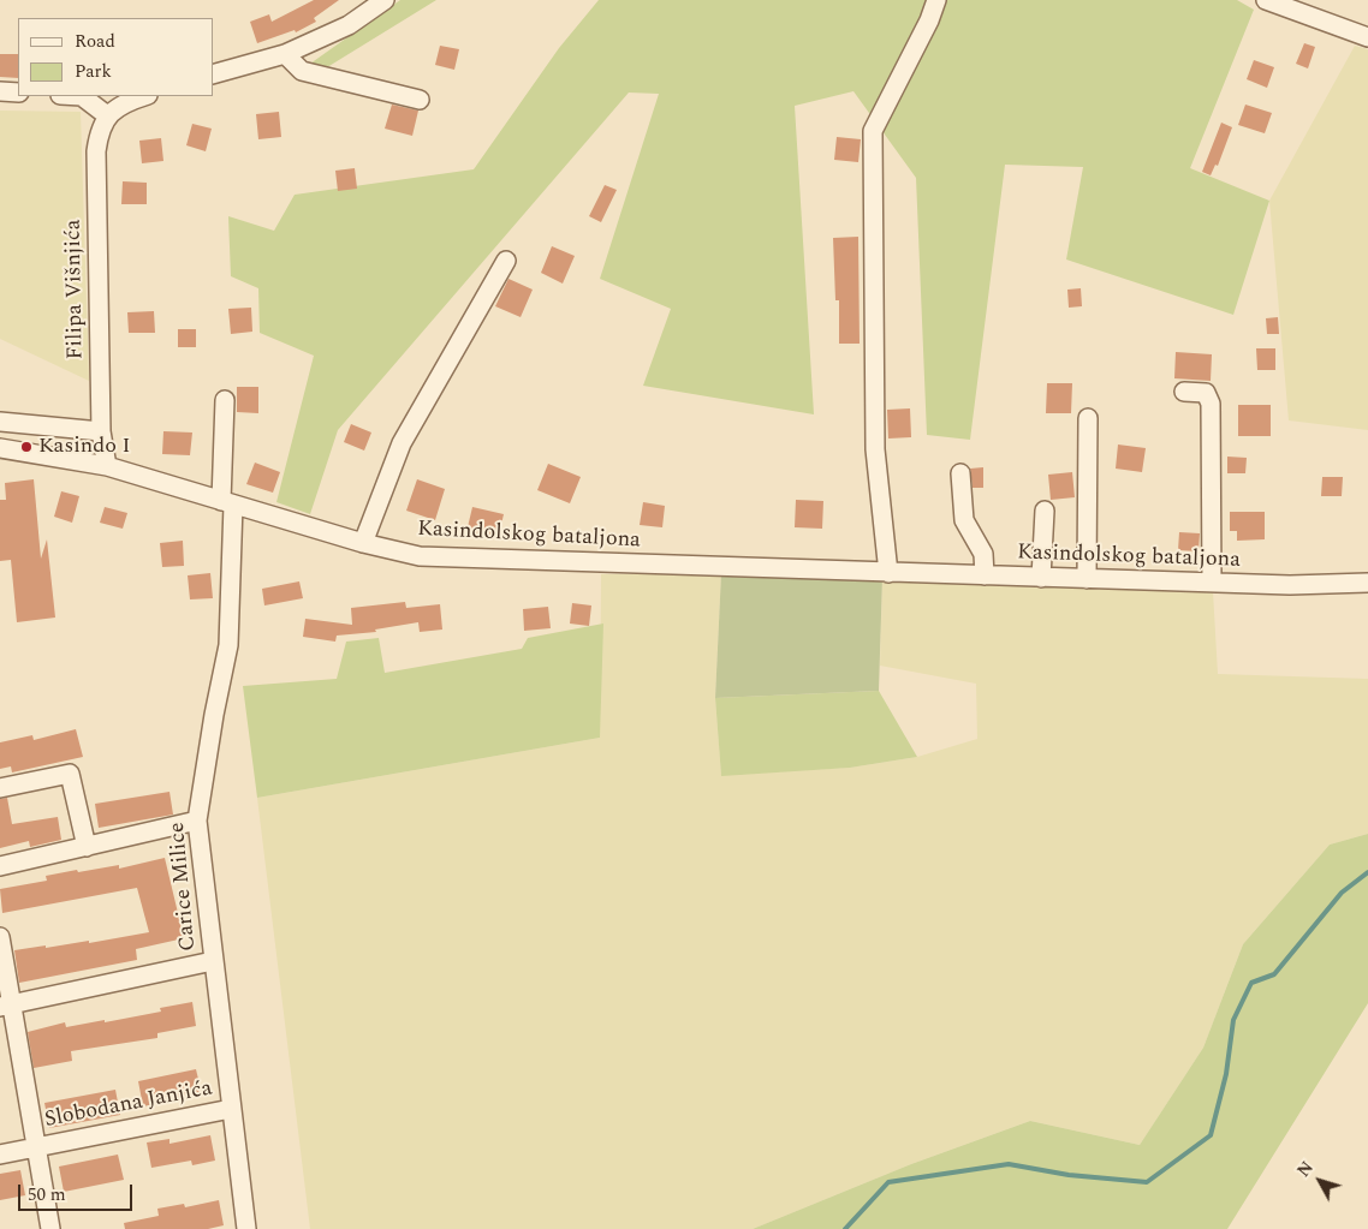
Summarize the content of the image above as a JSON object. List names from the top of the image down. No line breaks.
{"streets":{"street":["Filipa Višnjića","Kasindolskog bataljona","Carice Milice","Slobodana Janjića"]},"crossings":[["Filipa Višnjića","Kasindolskog bataljona"],["Kasindolskog bataljona","Carice Milice"],["Carice Milice","Slobodana Janjića"]],"places":["Kasindo I"],"legend":["Road","Park"],"scale_bar":"50 m","north":"top left"}
